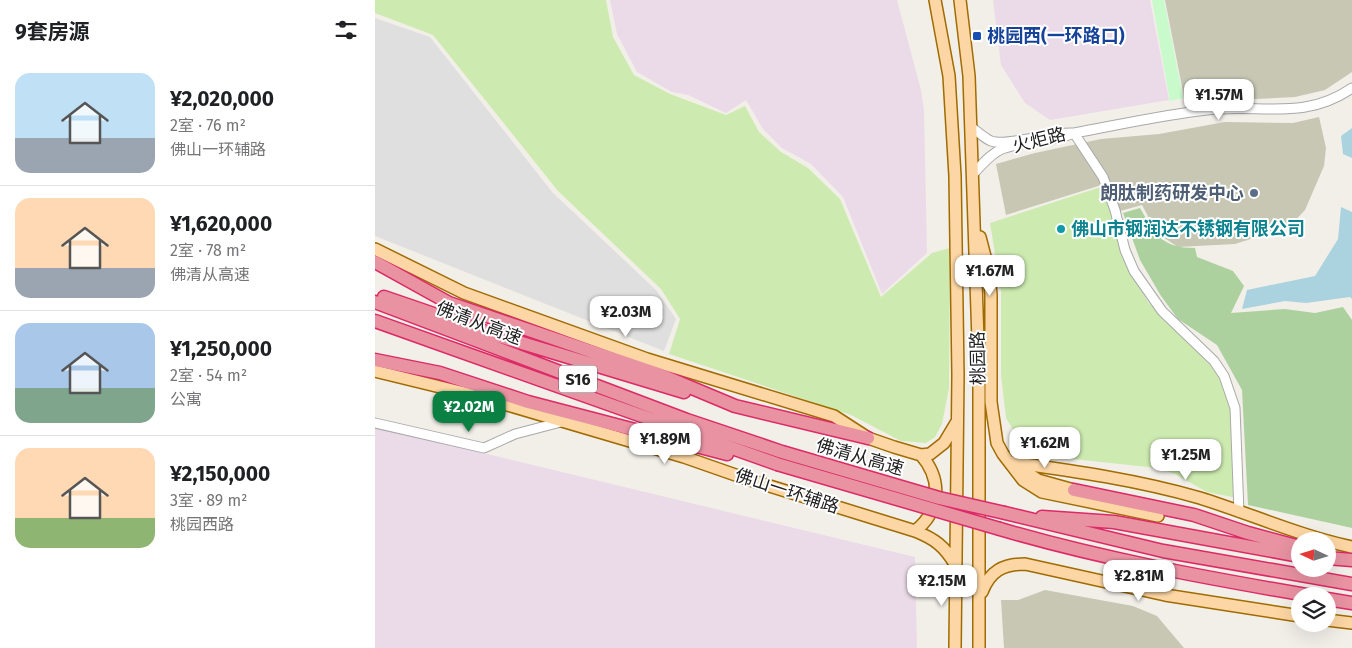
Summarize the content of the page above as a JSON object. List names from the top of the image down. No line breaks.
{"streets":{"highway":["佛清从高速","S16"],"main road":["桃园路","佛山一环辅路"],"street":["火炬路"]},"crossings":[["火炬路","桃园路"],["桃园路","佛山一环辅路"]],"places":{"transit":["桃园西(一环路口)"],"other":["朗肽制药研发中心","佛山市钢润达不锈钢有限公司"]},"north":"left","page":{"heading":"9套房源","list":[{"name":"¥2,020,000","note":"2室 · 76 m² · 佛山一环辅路"},{"name":"¥1,620,000","note":"2室 · 78 m² · 佛清从高速"},{"name":"¥1,250,000","note":"2室 · 54 m² · 公寓"},{"name":"¥2,150,000","note":"3室 · 89 m² · 桃园西路"}],"price":["¥1.57M","¥1.67M","¥2.03M","¥2.02M","¥1.89M","¥1.62M","¥1.25M","¥2.81M","¥2.15M"]}}
